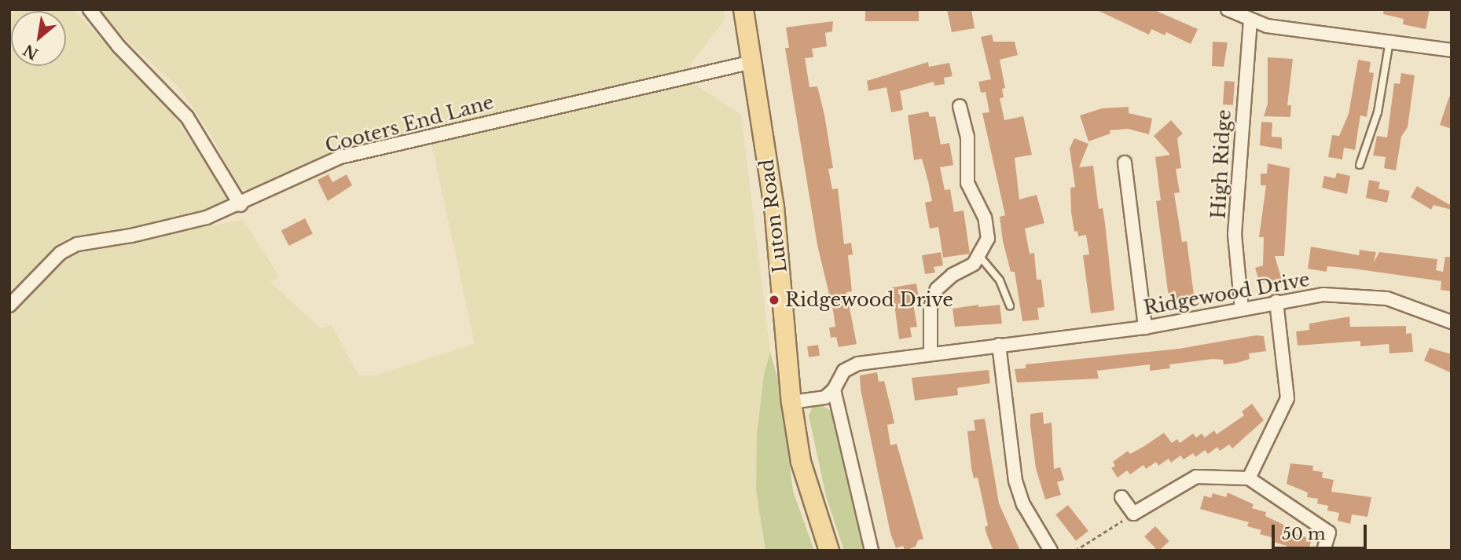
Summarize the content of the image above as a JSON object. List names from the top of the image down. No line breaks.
{"streets":{"main road":["Luton Road"],"street":["Cooters End Lane","High Ridge","Ridgewood Drive"]},"crossings":[["Cooters End Lane","Luton Road"],["High Ridge","Ridgewood Drive"]],"places":["Ridgewood Drive"],"scale_bar":"50 m","north":"bottom left"}
